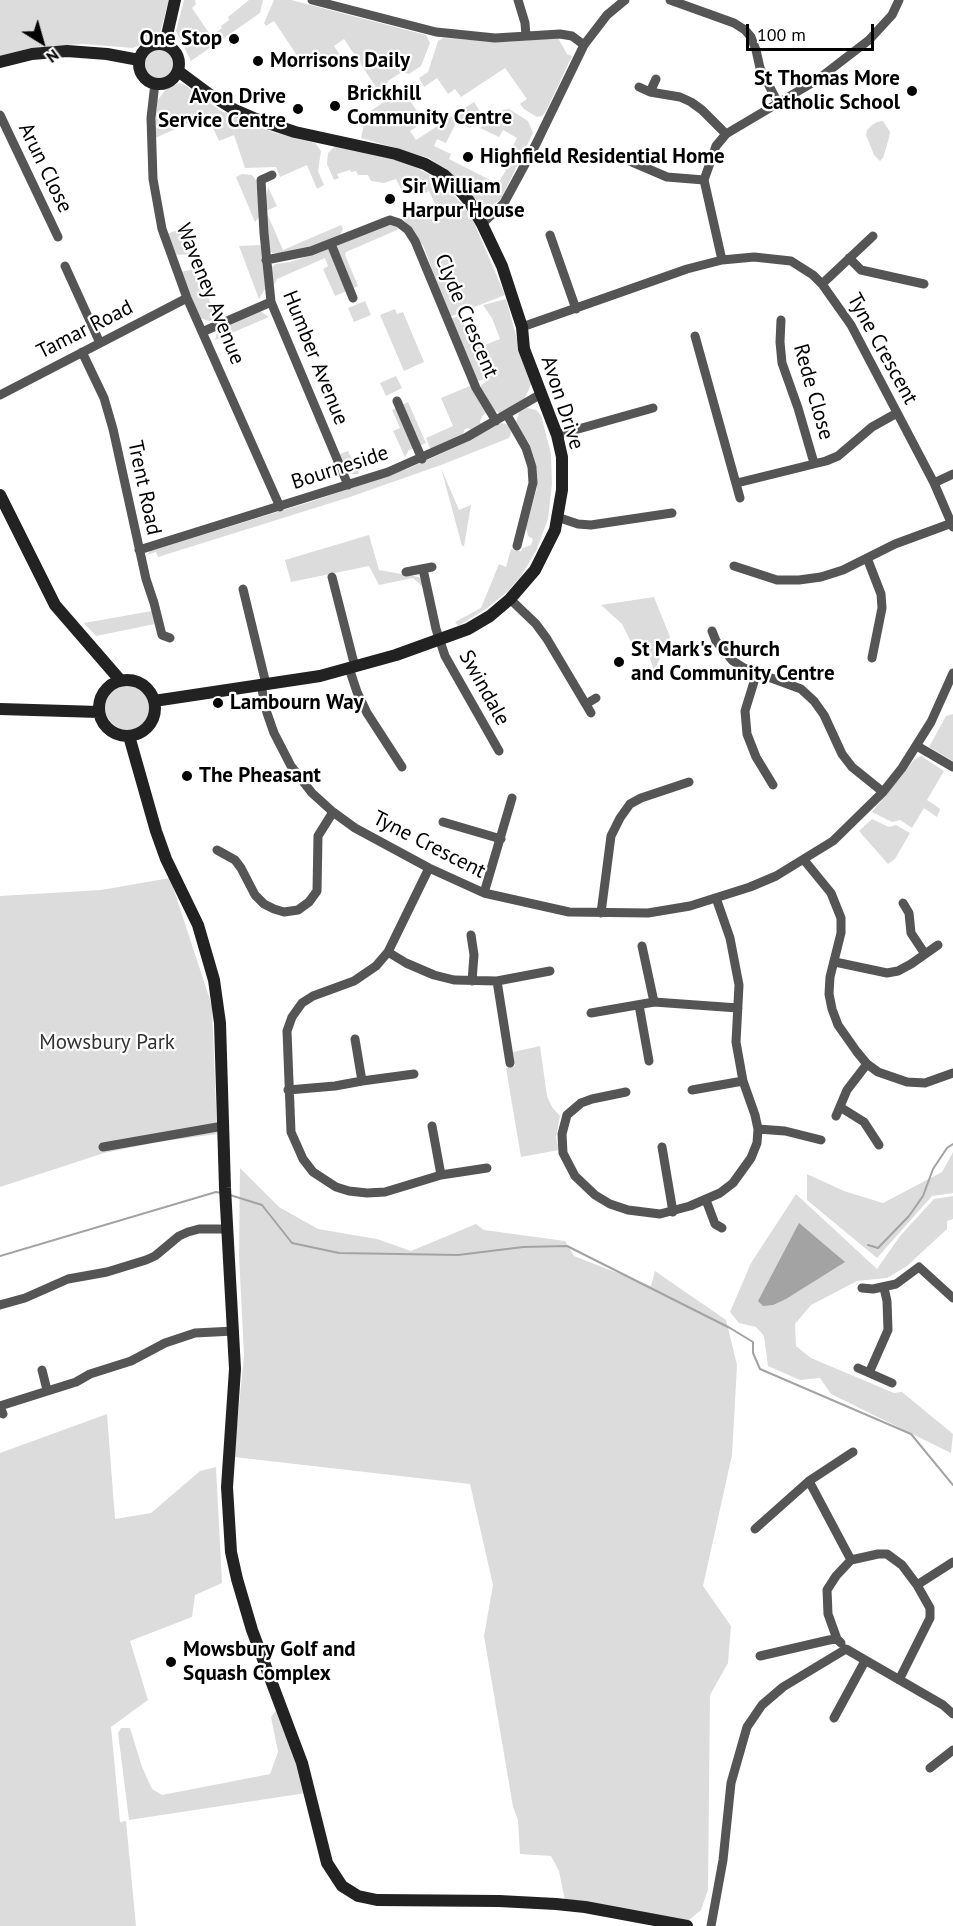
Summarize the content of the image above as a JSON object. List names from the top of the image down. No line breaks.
{"streets":{"main road":["Avon Drive"],"street":["Arun Close","Waveney Avenue","Clyde Crescent","Tamar Road","Tyne Crescent","Humber Avenue","Rede Close","Bourneside","Trent Road","Swindale"]},"crossings":[["Waveney Avenue","Tamar Road"],["Waveney Avenue","Avon Drive"],["Waveney Avenue","Bourneside"],["Clyde Crescent","Humber Avenue"],["Clyde Crescent","Bourneside"],["Tamar Road","Trent Road"],["Tyne Crescent","Avon Drive"],["Humber Avenue","Bourneside"],["Avon Drive","Bourneside"],["Avon Drive","Swindale"],["Bourneside","Trent Road"]],"parks":["Mowsbury Park"],"places":["One Stop","Morrisons Daily","St Thomas More Catholic School","Brickhill Community Centre","Avon Drive Service Centre","Highfield Residential Home","Sir William Harpur House","St Mark's Church and Community Centre","Lambourn Way","The Pheasant","Mowsbury Golf and Squash Complex"],"scale_bar":"100 m","north":"bottom right"}
